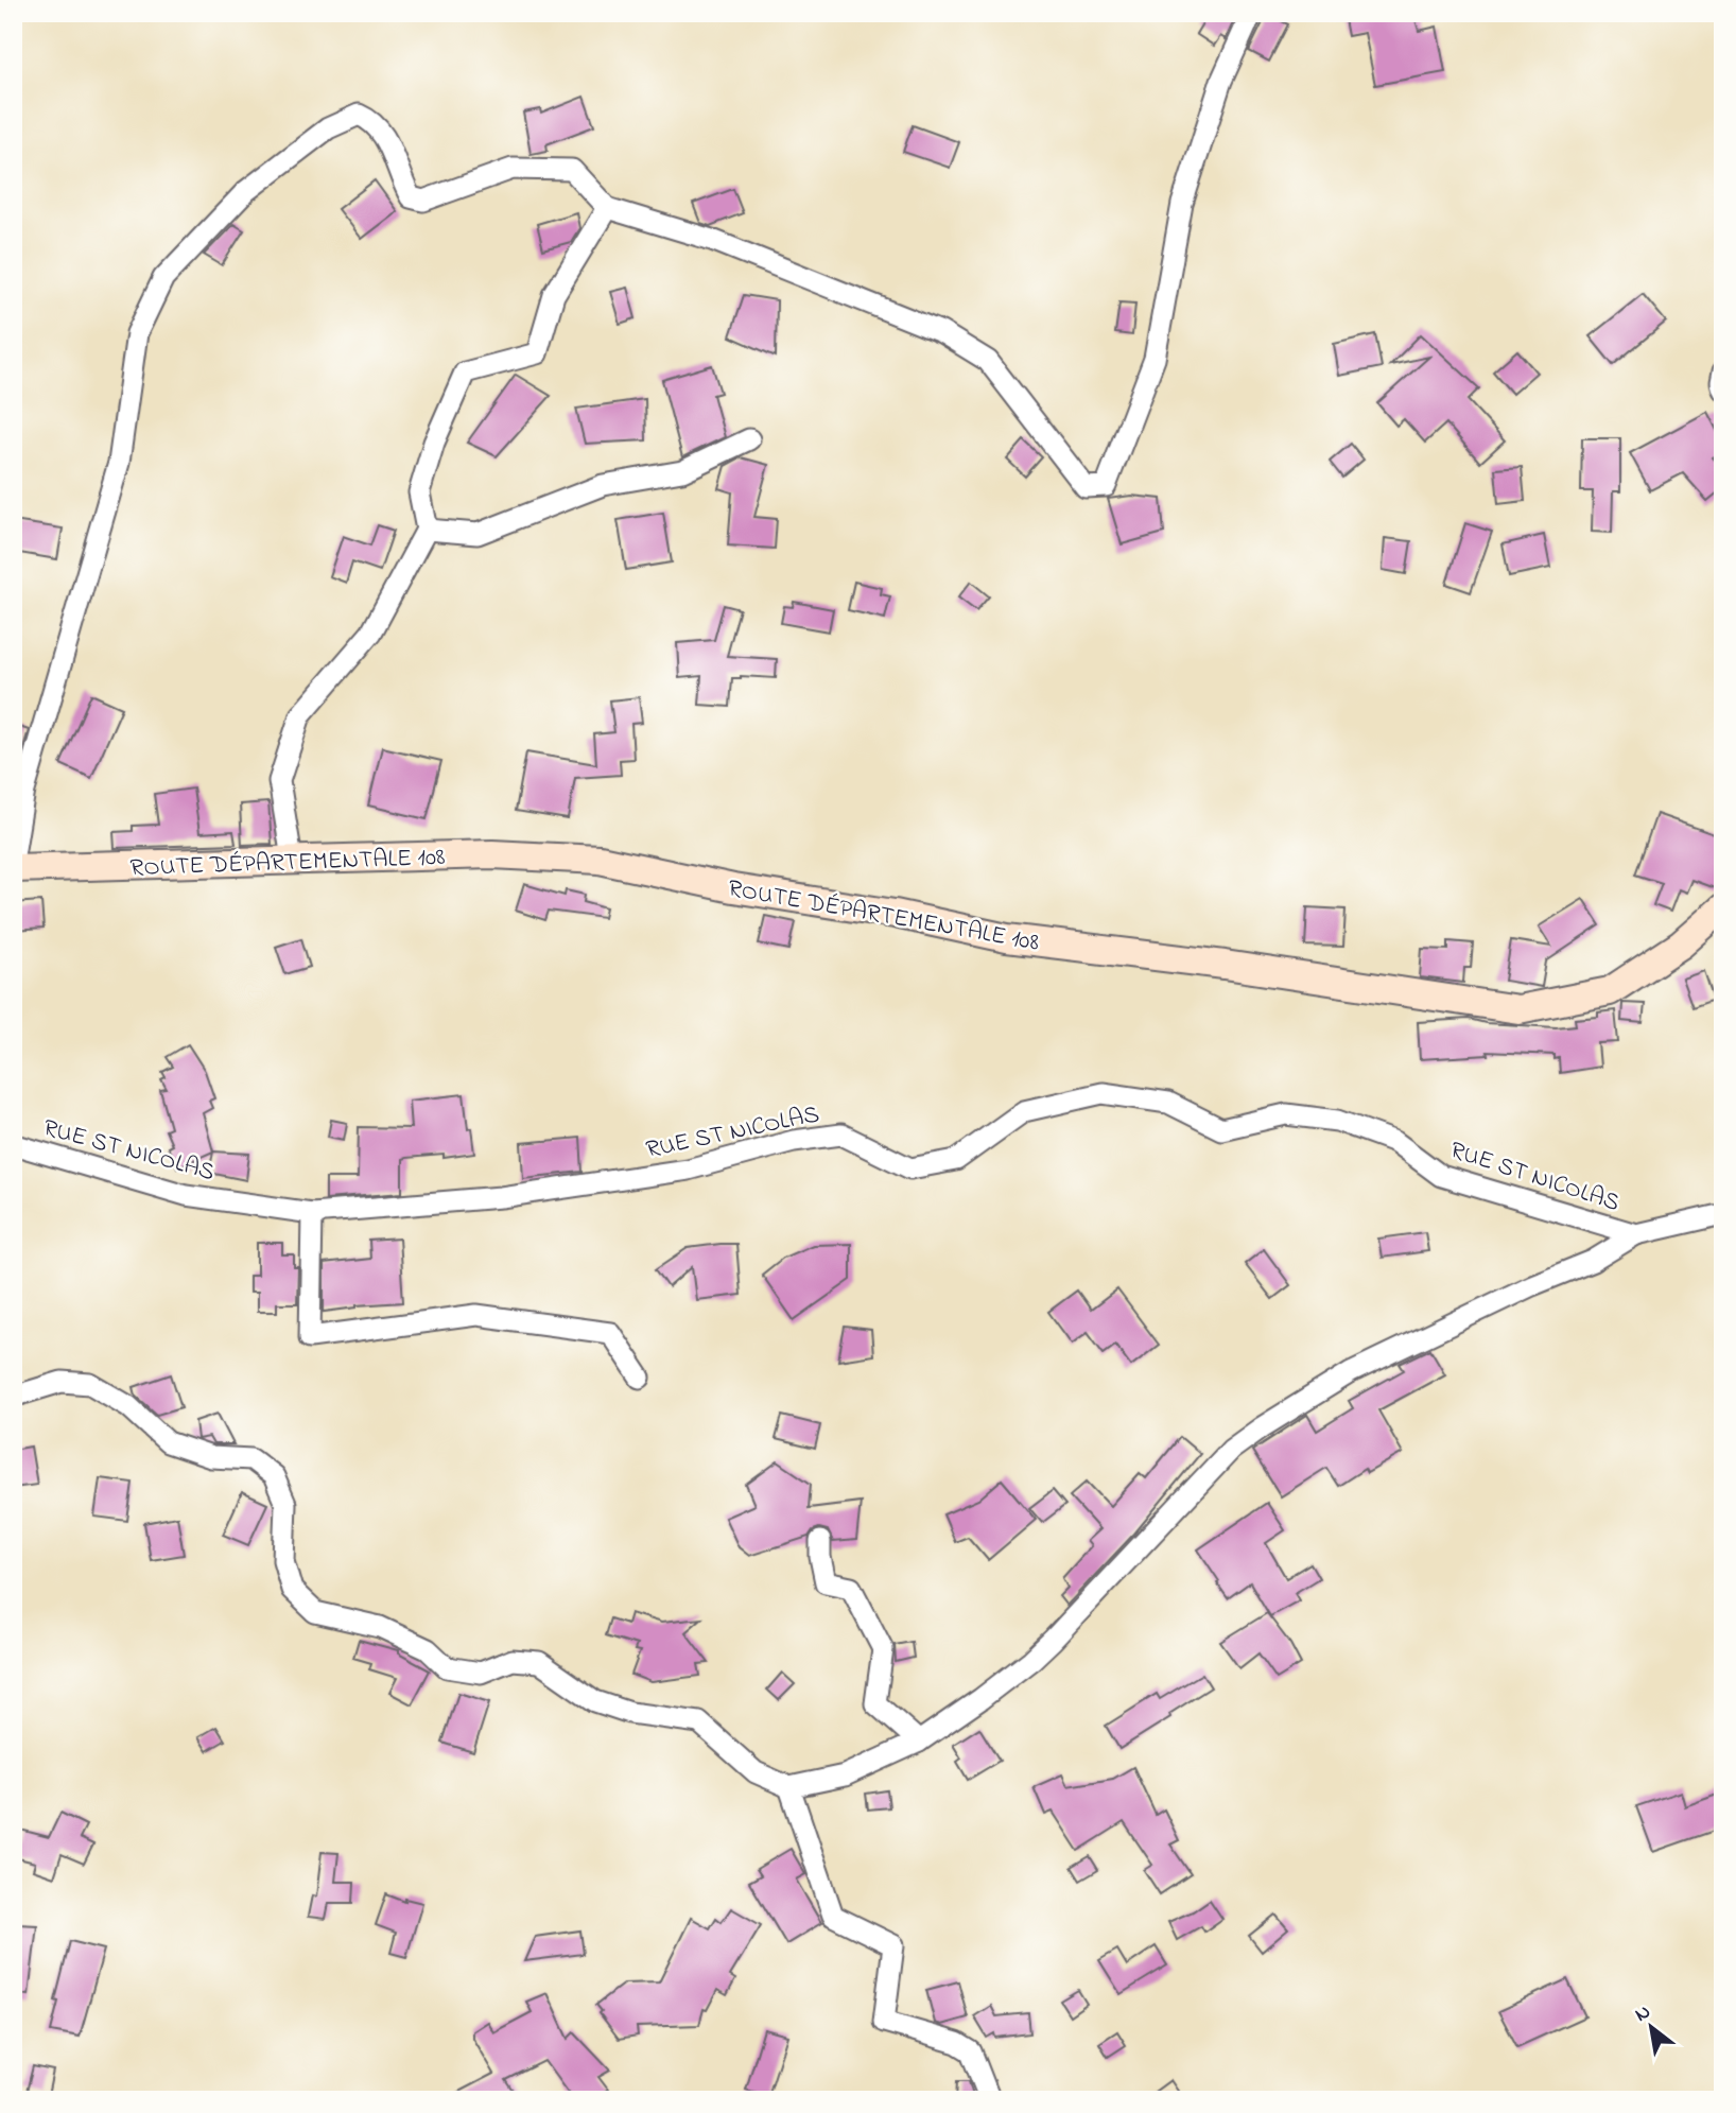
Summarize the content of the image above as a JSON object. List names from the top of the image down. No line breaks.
{"streets":{"main road":["ROUTE DÉPARTEMENTALE 108"],"street":["RUE ST NICOLAS"]},"north":"top left"}
